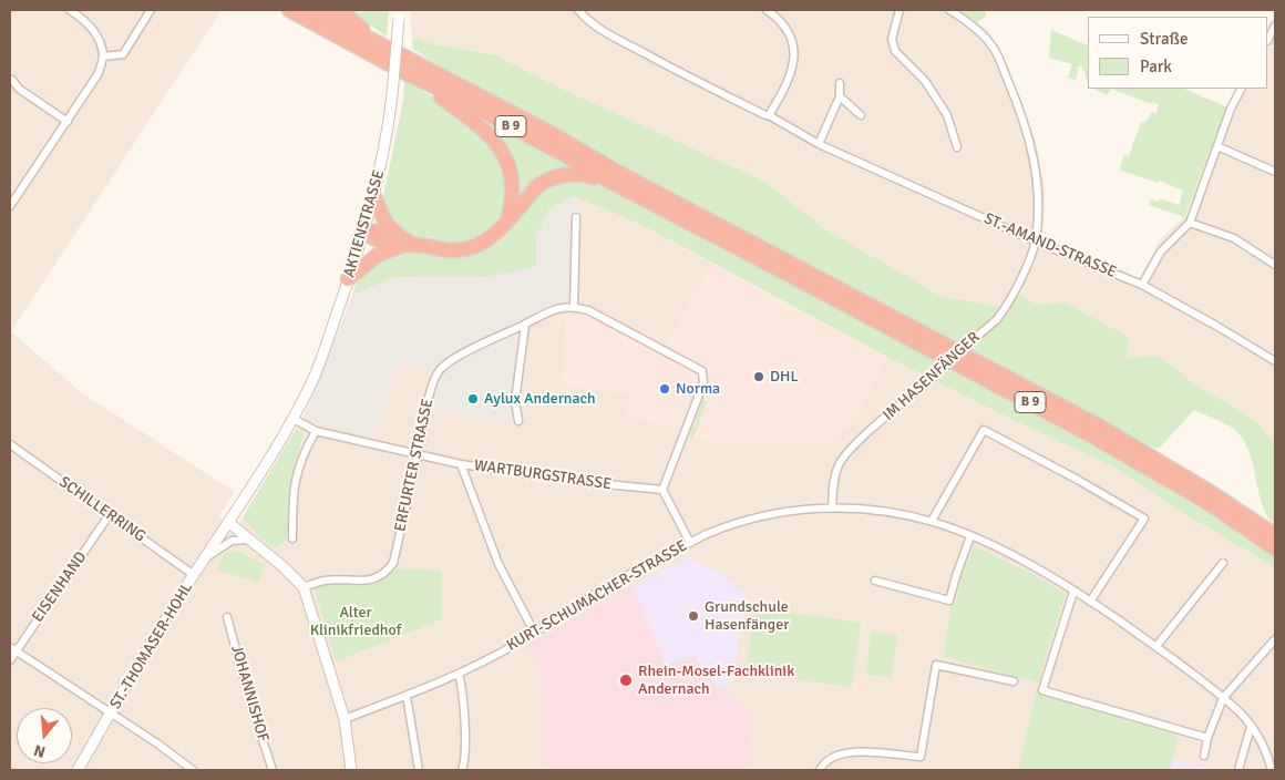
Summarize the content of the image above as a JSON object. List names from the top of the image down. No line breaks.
{"streets":{"highway":["B 9"],"street":["AKTIENSTRASSE","ST.-AMAND-STRASSE","IM HASENFÄNGER","ERFURTER STRASSE","WARTBURGSTRASSE","SCHILLERRING","EISENHAND","KURT-SCHUMACHER-STRASSE","ST.-THOMASER-HOHL","JOHANNISHOF"]},"crossings":[["AKTIENSTRASSE","ST.-THOMASER-HOHL"],["ST.-AMAND-STRASSE","IM HASENFÄNGER"],["IM HASENFÄNGER","KURT-SCHUMACHER-STRASSE"],["ERFURTER STRASSE","WARTBURGSTRASSE"],["SCHILLERRING","EISENHAND"],["SCHILLERRING","ST.-THOMASER-HOHL"]],"parks":["Alter Klinikfriedhof"],"places":["DHL","Norma","Aylux Andernach","Grundschule Hasenfänger","Rhein-Mosel-Fachklinik Andernach"],"legend":["Straße","Park"],"north":"bottom"}
